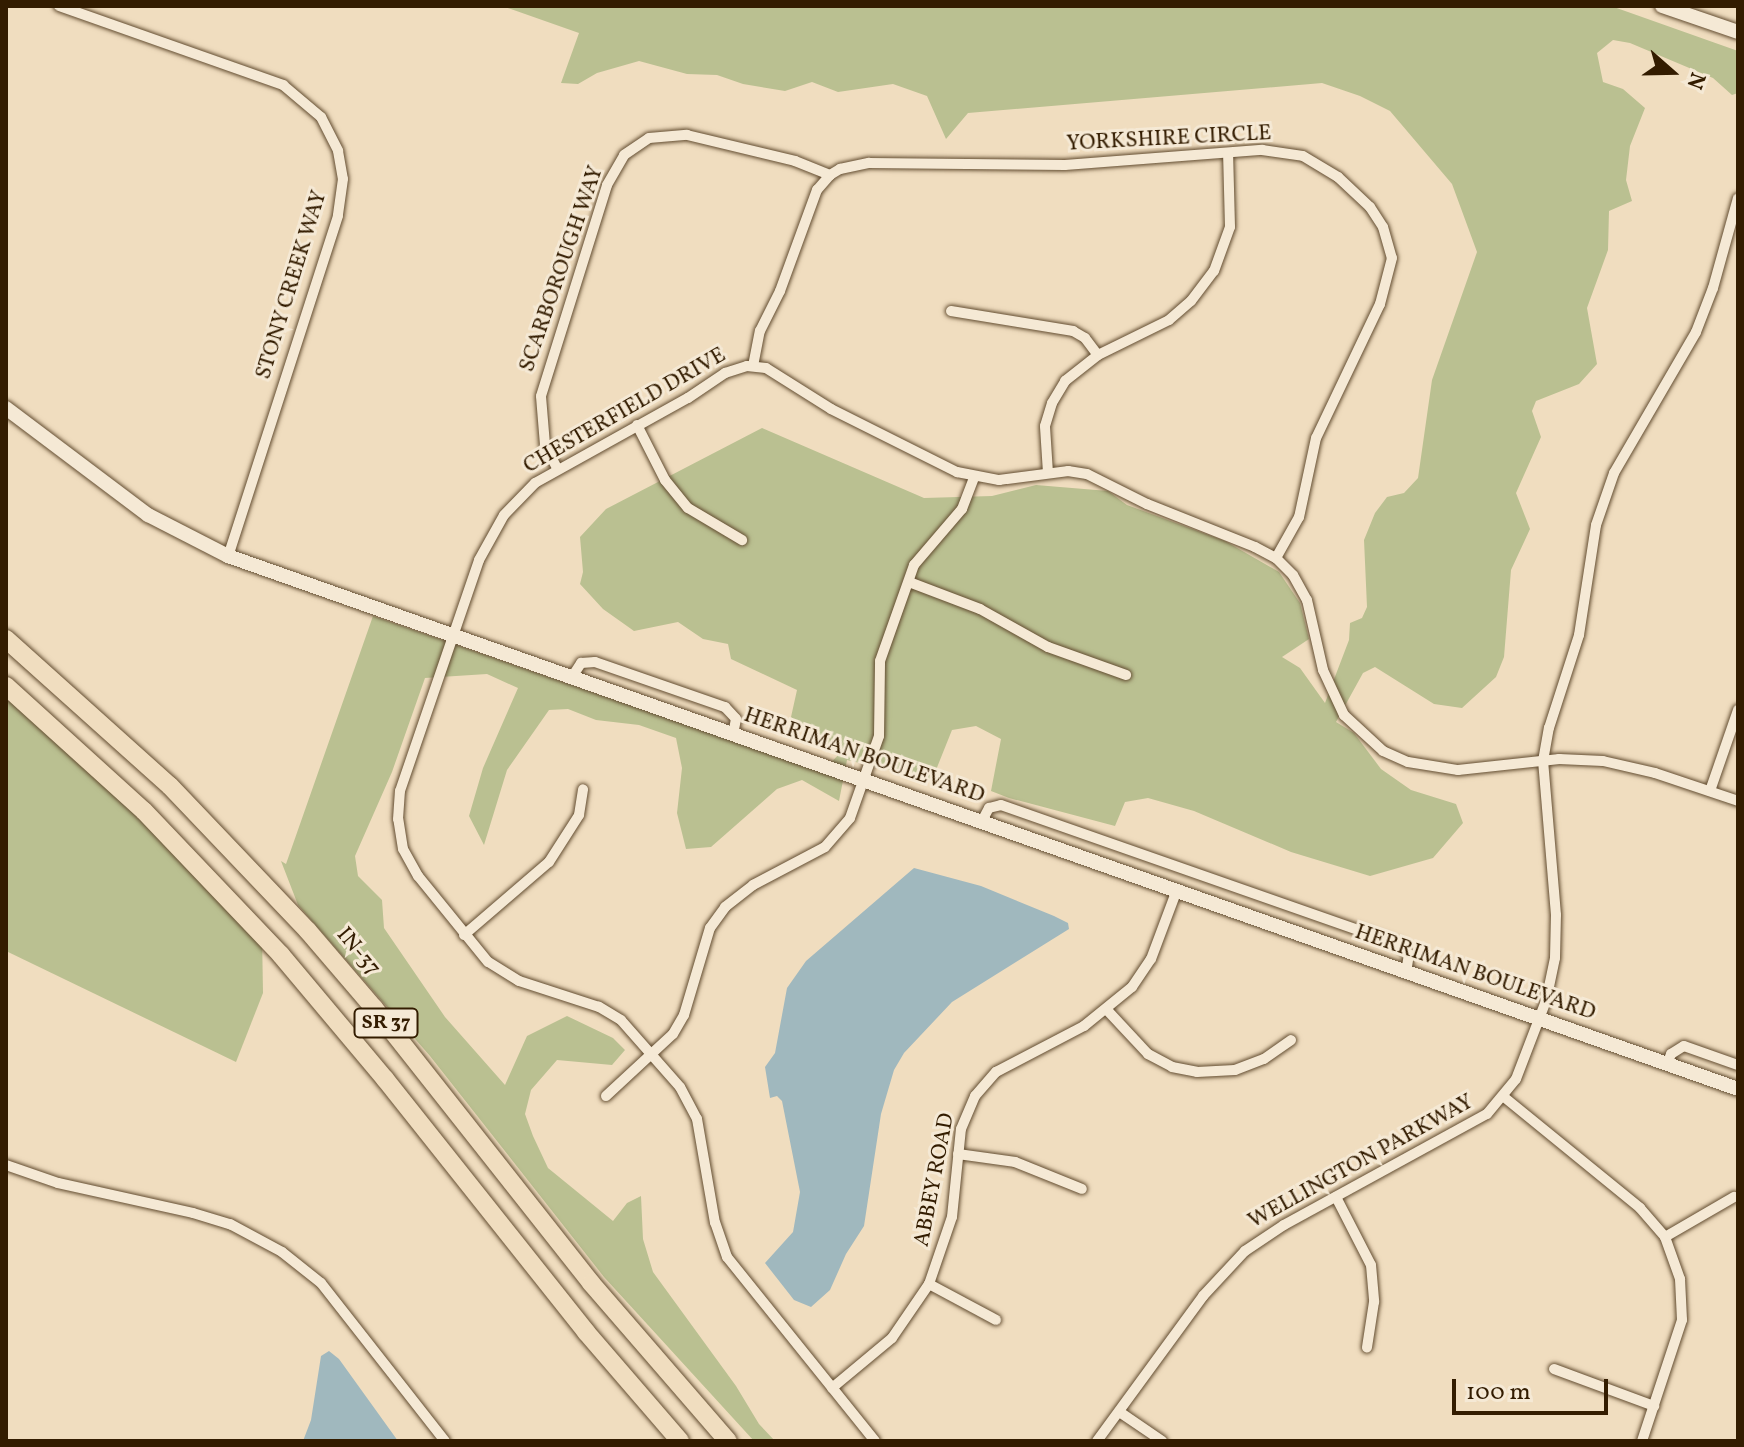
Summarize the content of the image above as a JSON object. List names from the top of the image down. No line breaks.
{"streets":{"highway":["IN-37","SR 37"],"street":["YORKSHIRE CIRCLE","SCARBOROUGH WAY","STONY CREEK WAY","CHESTERFIELD DRIVE","HERRIMAN BOULEVARD","WELLINGTON PARKWAY","ABBEY ROAD"]},"crossings":[["YORKSHIRE CIRCLE","SCARBOROUGH WAY"],["YORKSHIRE CIRCLE","CHESTERFIELD DRIVE"],["SCARBOROUGH WAY","CHESTERFIELD DRIVE"],["STONY CREEK WAY","HERRIMAN BOULEVARD"],["CHESTERFIELD DRIVE","HERRIMAN BOULEVARD"],["CHESTERFIELD DRIVE","WELLINGTON PARKWAY"],["HERRIMAN BOULEVARD","WELLINGTON PARKWAY"],["HERRIMAN BOULEVARD","ABBEY ROAD"]],"scale_bar":"100 m","north":"right"}
